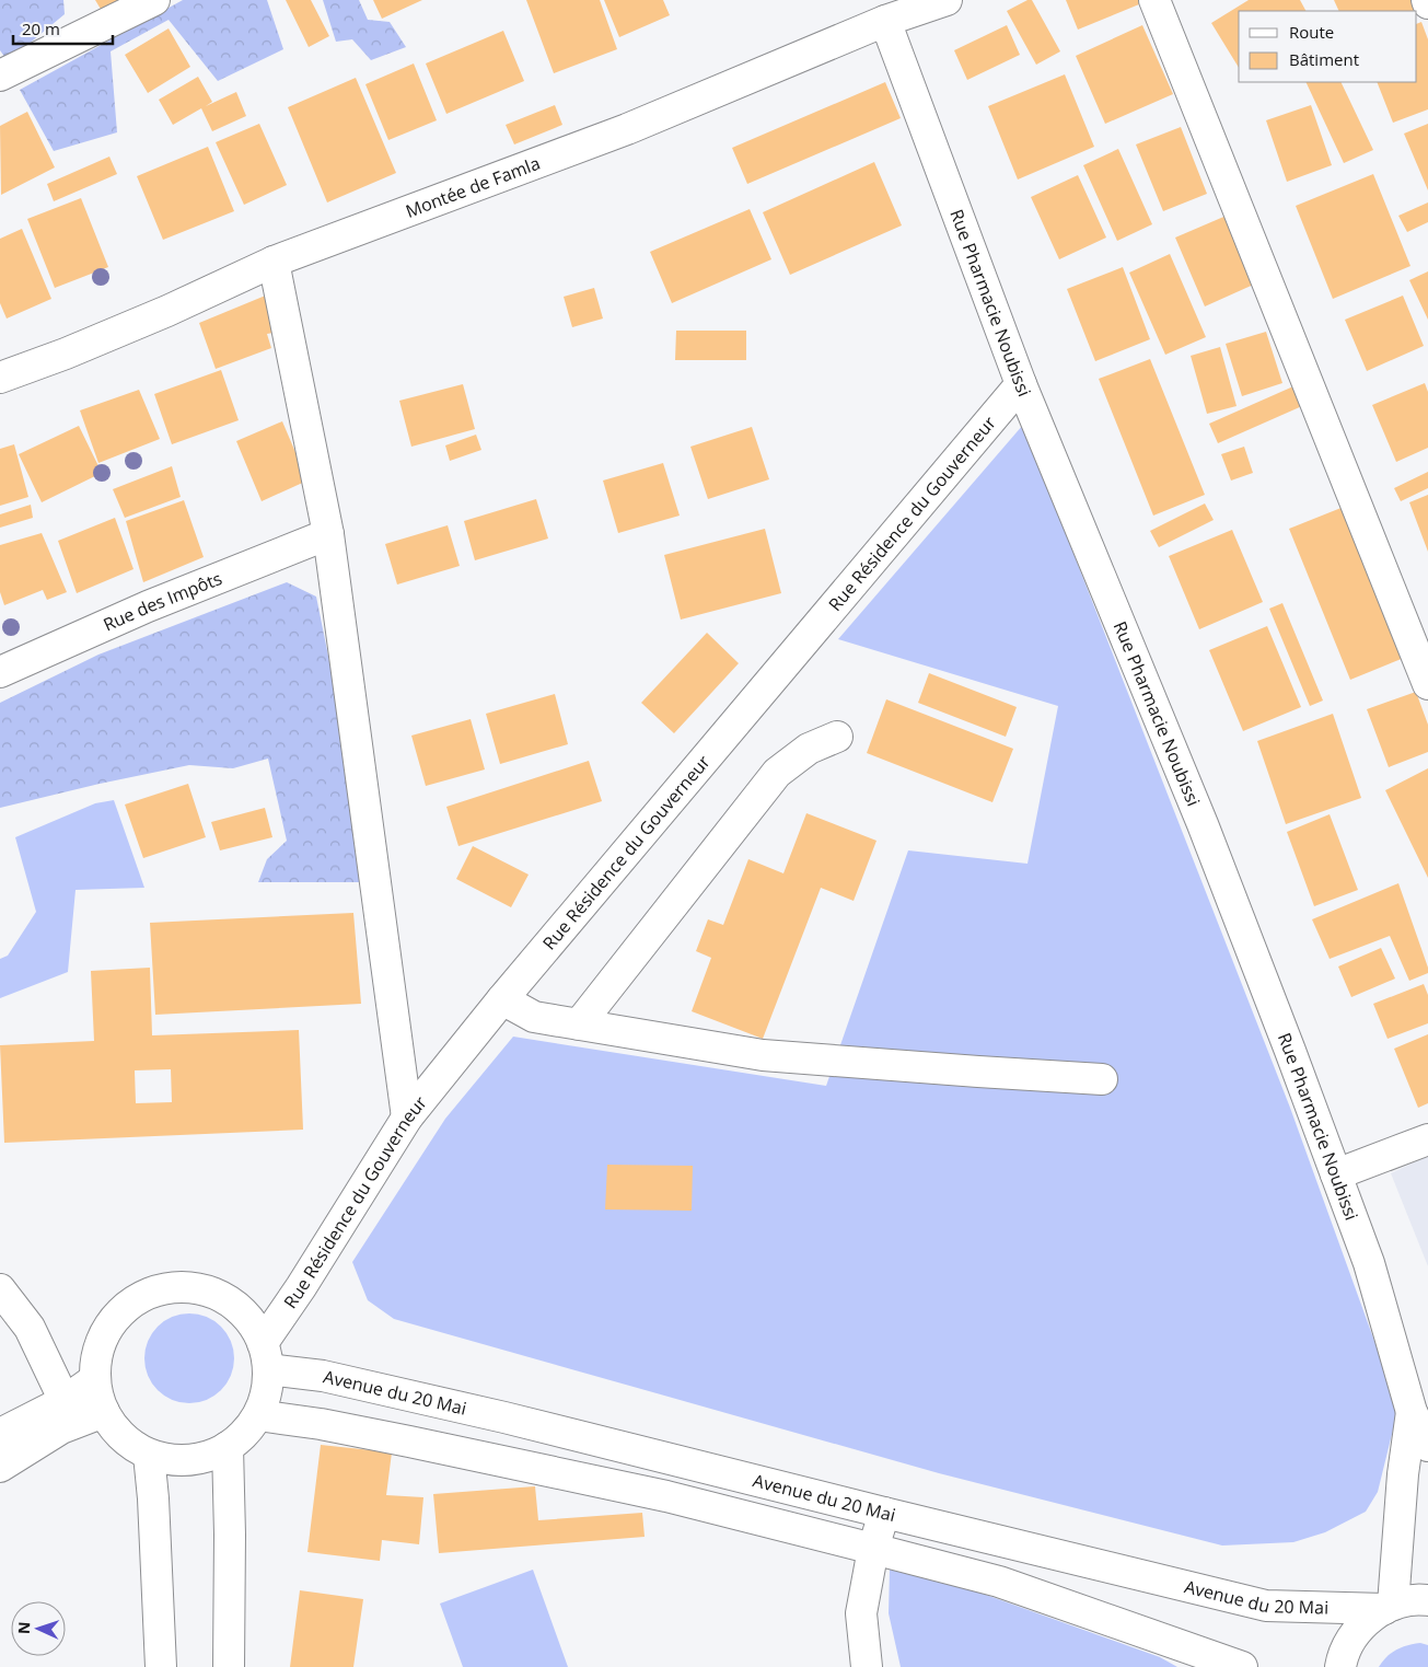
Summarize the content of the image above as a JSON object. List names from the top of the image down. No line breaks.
{"streets":{"main road":["Montée de Famla","Rue Pharmacie Noubissi","Rue Résidence du Gouverneur","Rue des Impôts","Avenue du 20 Mai"]},"crossings":[["Montée de Famla","Rue Pharmacie Noubissi"],["Rue Pharmacie Noubissi","Rue Résidence du Gouverneur"],["Rue Pharmacie Noubissi","Avenue du 20 Mai"],["Rue Résidence du Gouverneur","Avenue du 20 Mai"]],"legend":["Route","Bâtiment"],"scale_bar":"20 m","north":"left"}
